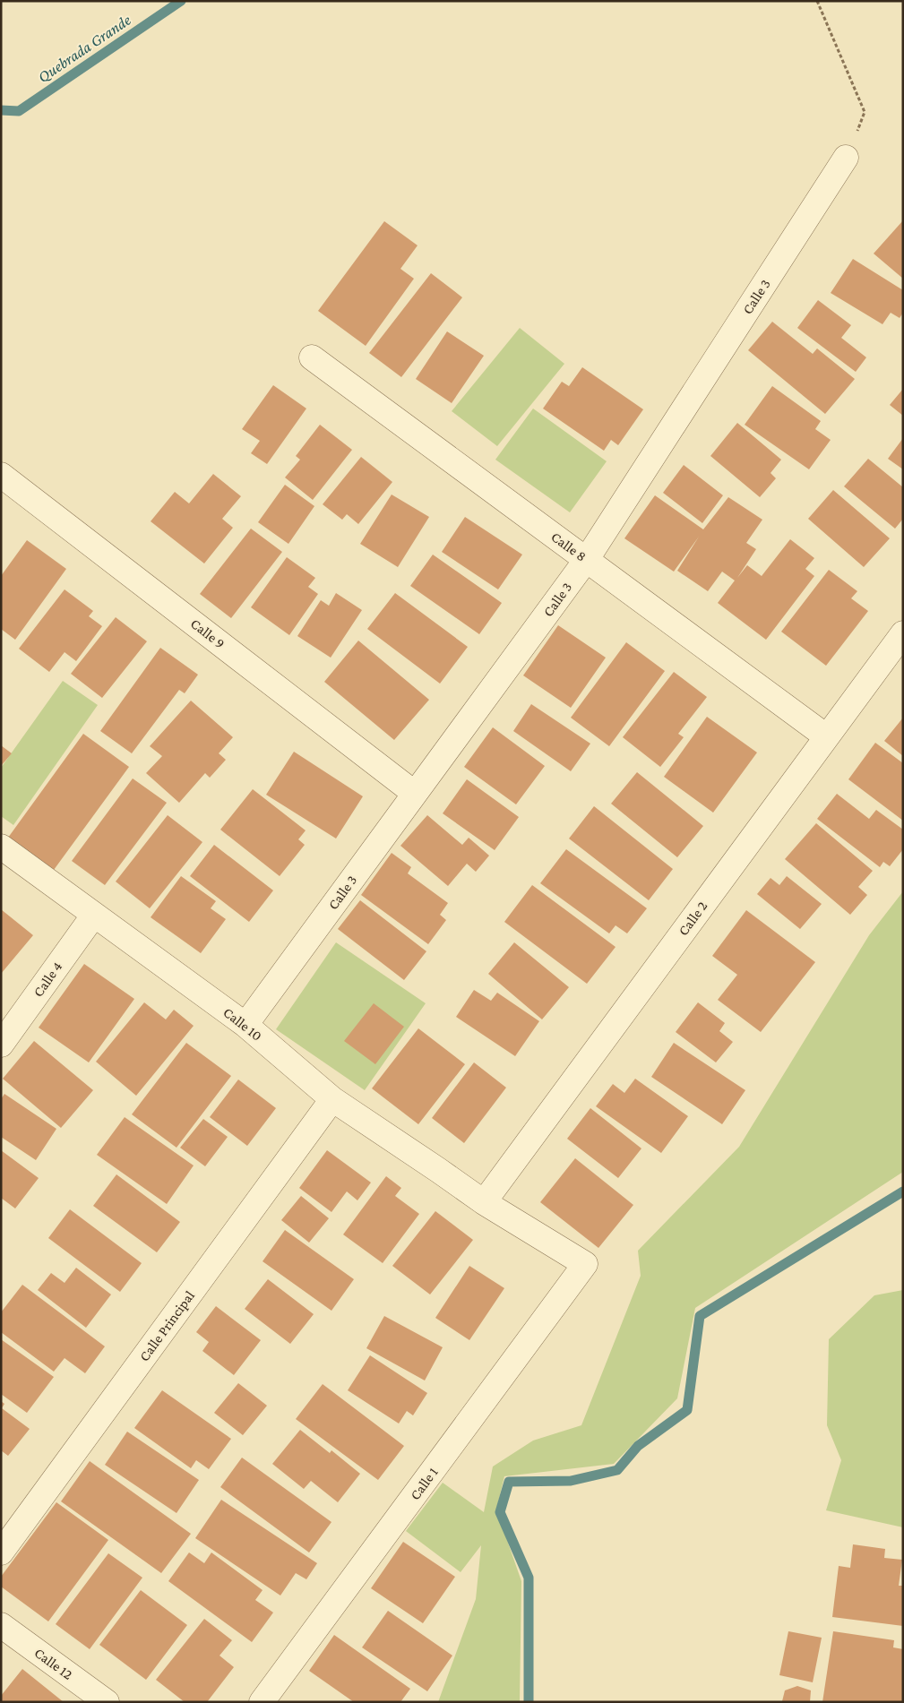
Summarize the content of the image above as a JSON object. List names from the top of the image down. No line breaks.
{"streets":{"street":["Calle 3","Calle 8","Calle 9","Calle 2","Calle 4","Calle 10","Calle Principal","Calle 1","Calle 12"]},"crossings":[["Calle 3","Calle 8"],["Calle 3","Calle 9"],["Calle 3","Calle 10"],["Calle 8","Calle 2"],["Calle 2","Calle 10"],["Calle 4","Calle 10"],["Calle 10","Calle Principal"],["Calle 10","Calle 1"]],"water":["Quebrada Grande"]}
